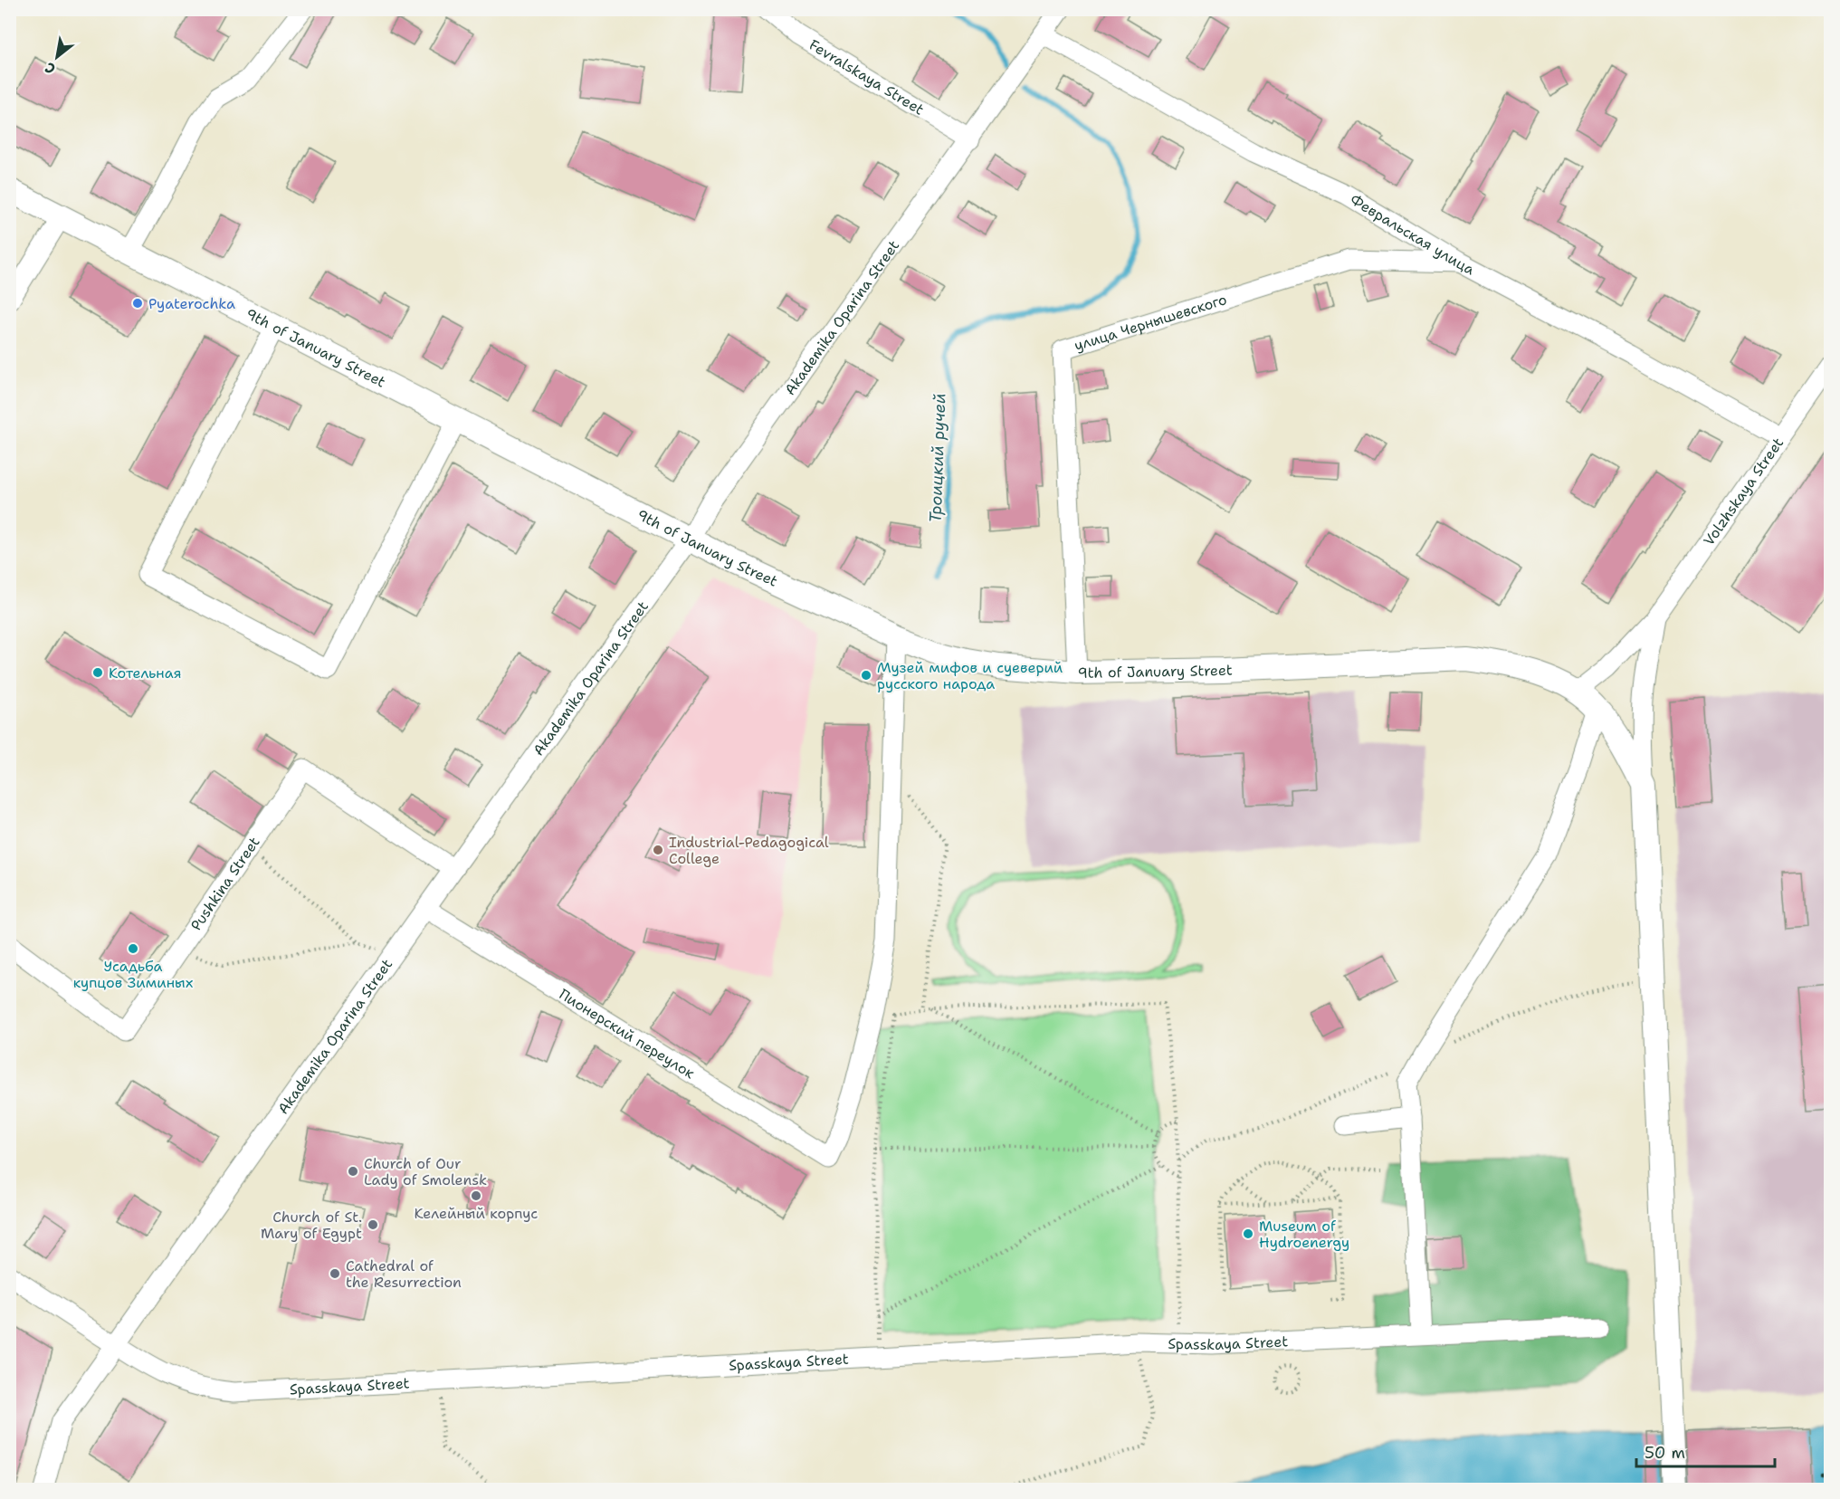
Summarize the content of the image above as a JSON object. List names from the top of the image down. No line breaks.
{"streets":{"main road":["9th of January Street"],"street":["Fevralskaya Street","Февральская улица","Akademika Oparina Street","улица Чернышевского","Volzhskaya Street","Pushkina Street","Пионерский переулок","Spasskaya Street"]},"crossings":[["Fevralskaya Street","Akademika Oparina Street"],["Февральская улица","Akademika Oparina Street"],["Февральская улица","улица Чернышевского"],["Февральская улица","Volzhskaya Street"],["Akademika Oparina Street","9th of January Street"],["Akademika Oparina Street","Pushkina Street"],["Akademika Oparina Street","Пионерский переулок"],["Akademika Oparina Street","Spasskaya Street"],["улица Чернышевского","9th of January Street"],["9th of January Street","Volzhskaya Street"]],"water":["Троицкий ручей"],"places":["Pyaterochka","Котельная","Музей мифов и суеверий русского народа","Industrial-Pedagogical College","Усадьба купцов Зиминых","Church of Our Lady of Smolensk","Келейный корпус","Church of St. Mary of Egypt","Museum of Hydroenergy","Cathedral of the Resurrection"],"scale_bar":"50 m","north":"bottom left"}
